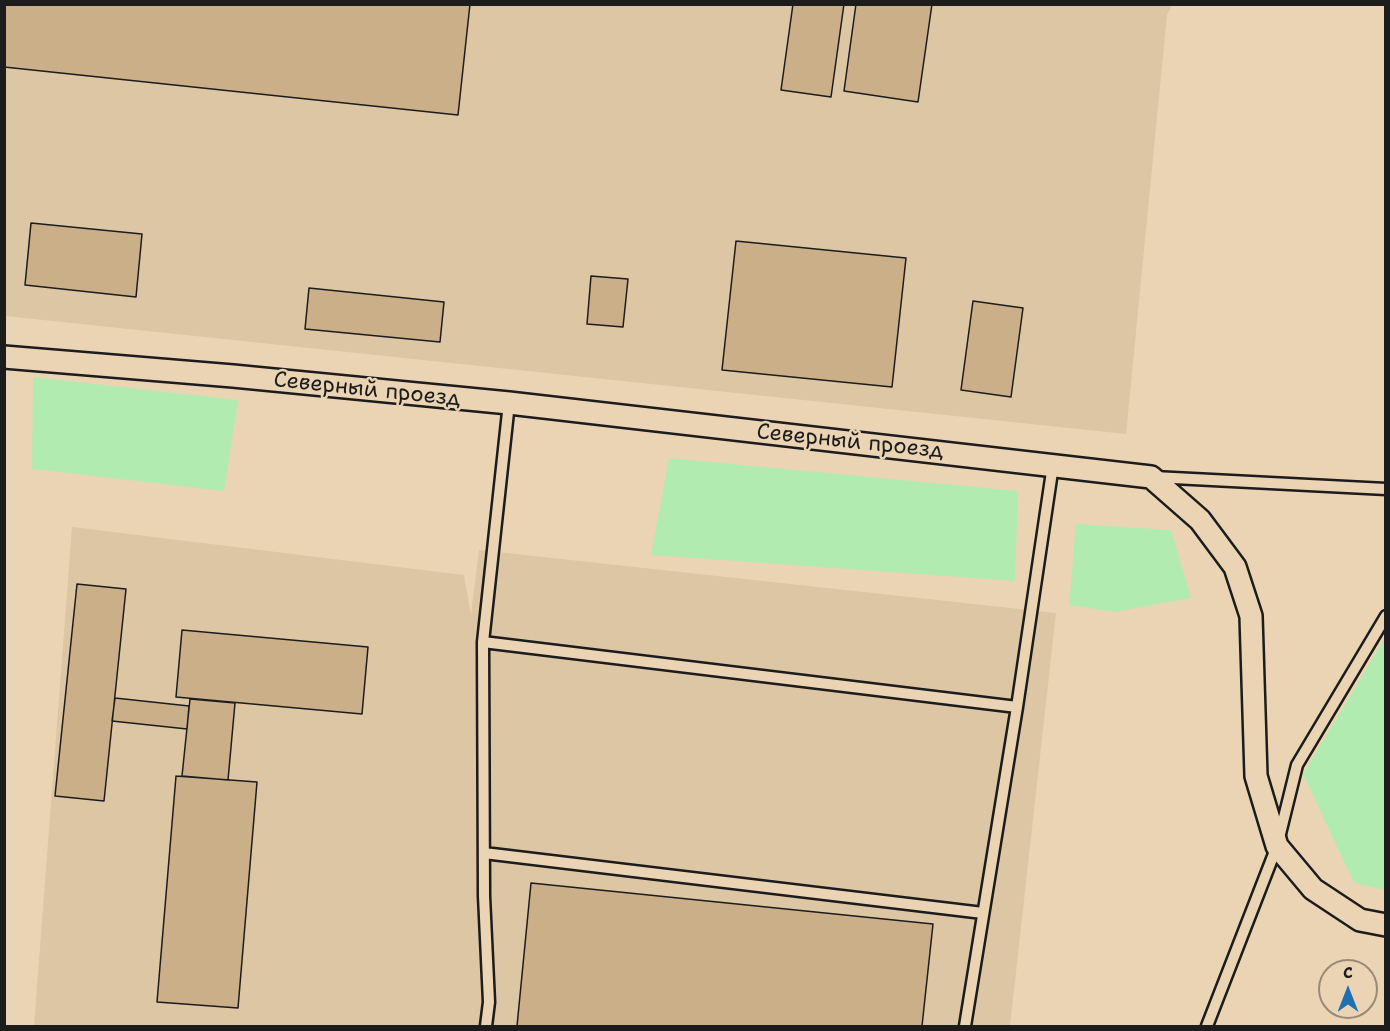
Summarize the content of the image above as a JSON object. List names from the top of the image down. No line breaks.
{"streets":{"street":["Северный проезд"]},"north":"top"}
